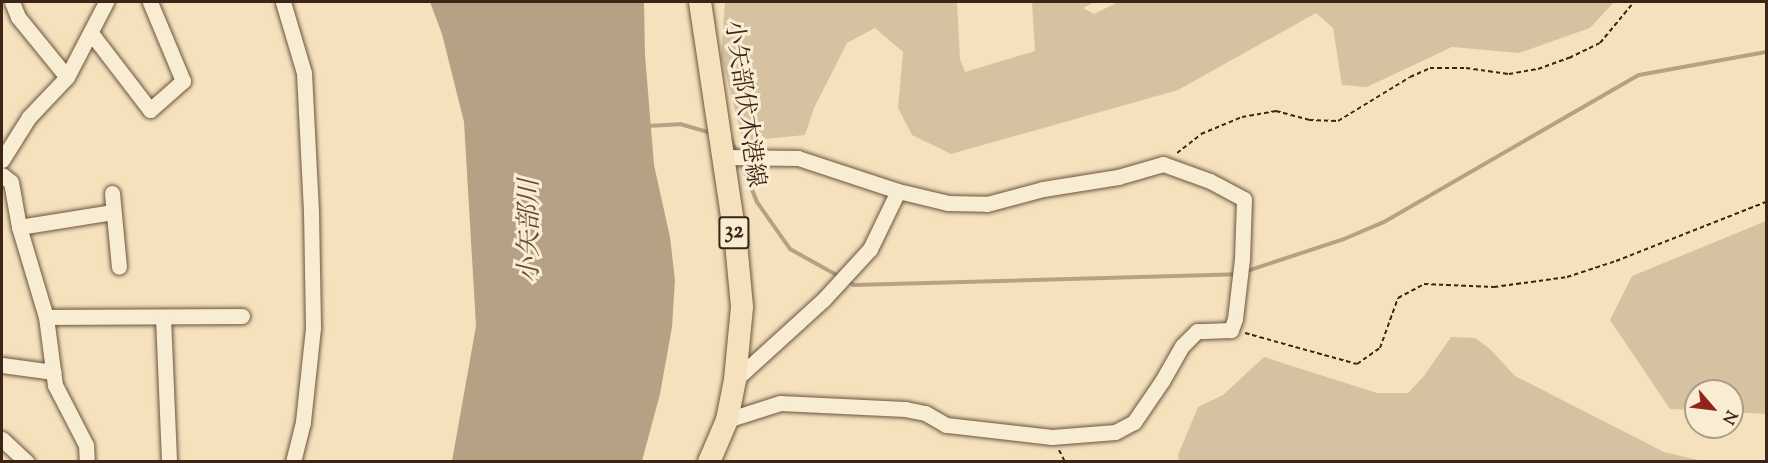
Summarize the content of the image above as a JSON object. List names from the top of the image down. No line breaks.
{"streets":{"main road":["小矢部伏木港線","32"]},"water":["小矢部川"],"north":"bottom right"}
